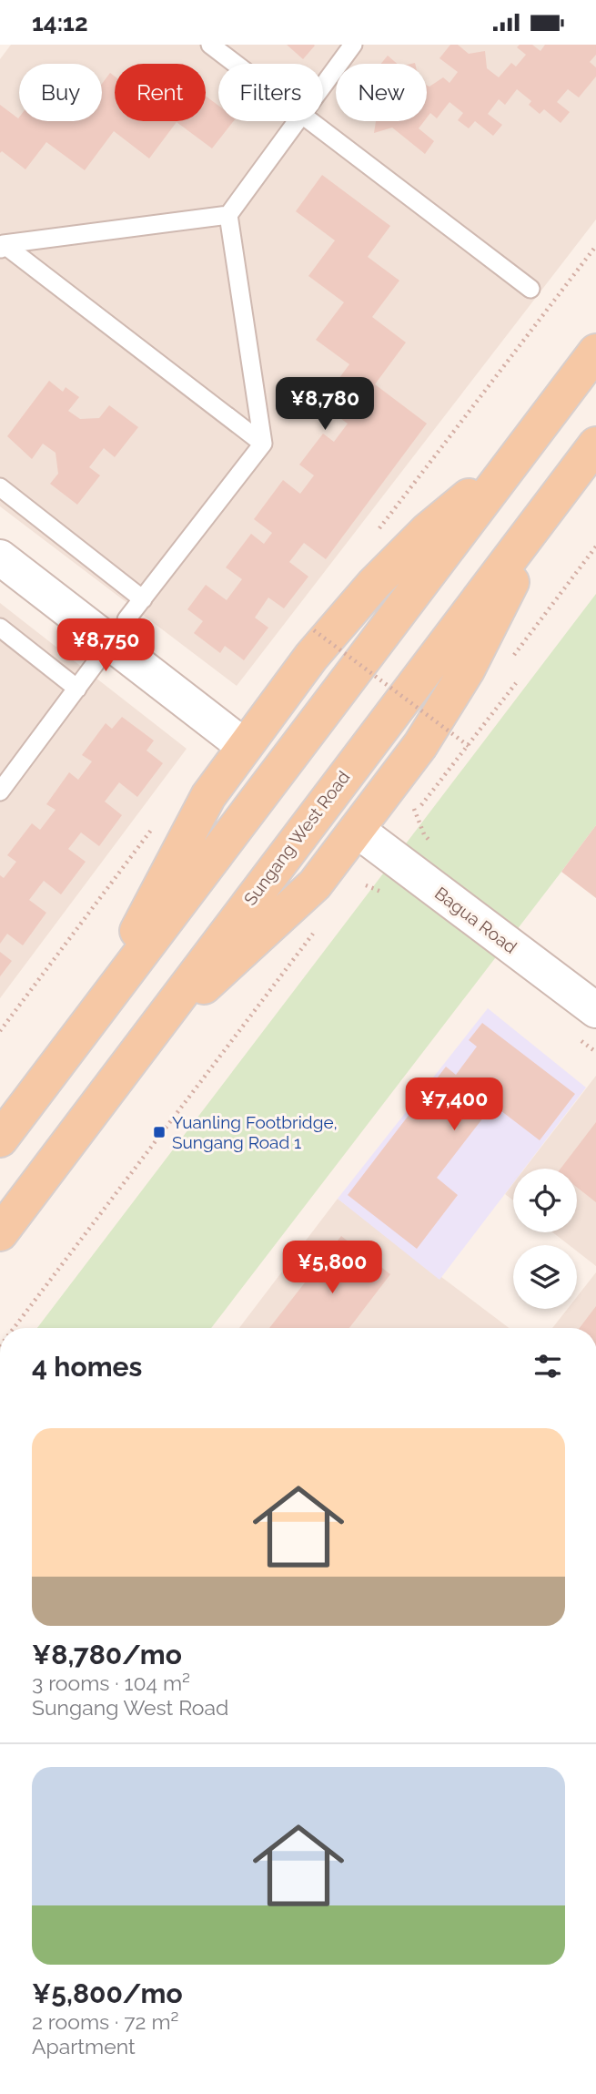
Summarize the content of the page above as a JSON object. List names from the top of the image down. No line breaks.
{"streets":{"main road":["Sungang West Road"],"street":["Bagua Road"]},"places":{"transit":["Yuanling Footbridge, Sungang Road 1"]},"page":{"status":"14:12","chip":["Buy","Rent","Filters","New"],"price":["¥8,780","¥8,750","¥7,400","¥5,800"],"heading":"4 homes","list":[{"name":"¥8,780/mo","note":"3 rooms · 104 m² · Sungang West Road"},{"name":"¥5,800/mo","note":"2 rooms · 72 m² · Apartment"}]}}
